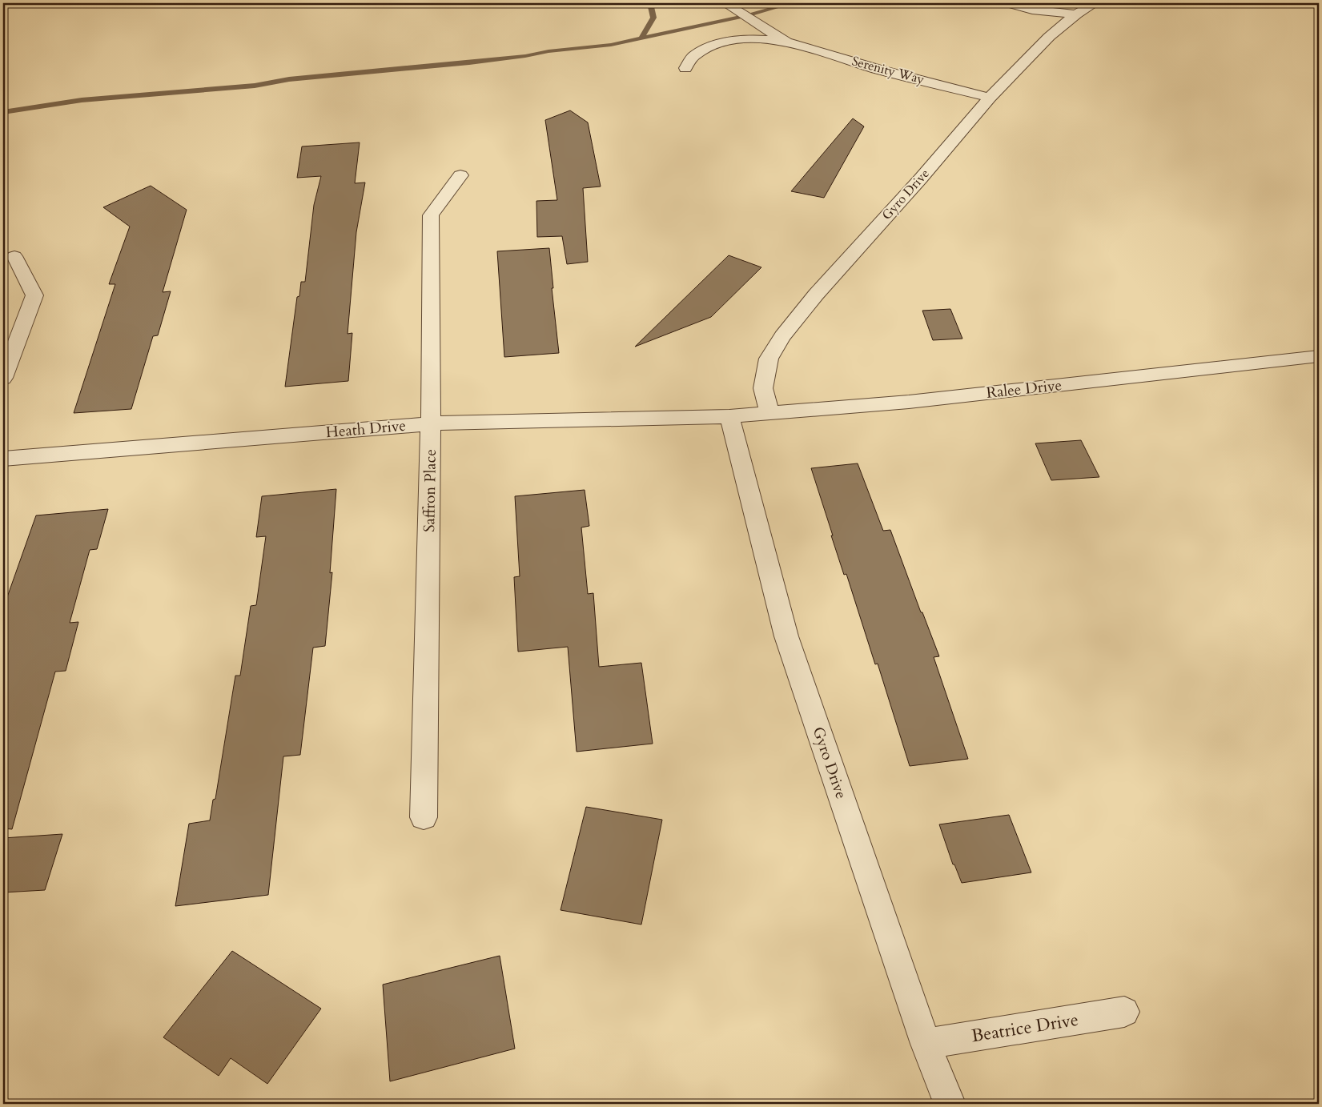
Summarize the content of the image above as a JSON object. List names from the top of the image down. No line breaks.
{"streets":{"street":["Serenity Way","Gyro Drive","Ralee Drive","Heath Drive","Saffron Place","Beatrice Drive"]},"crossings":[["Serenity Way","Gyro Drive"],["Gyro Drive","Ralee Drive"],["Gyro Drive","Heath Drive"],["Gyro Drive","Beatrice Drive"],["Ralee Drive","Heath Drive"],["Heath Drive","Saffron Place"]]}
